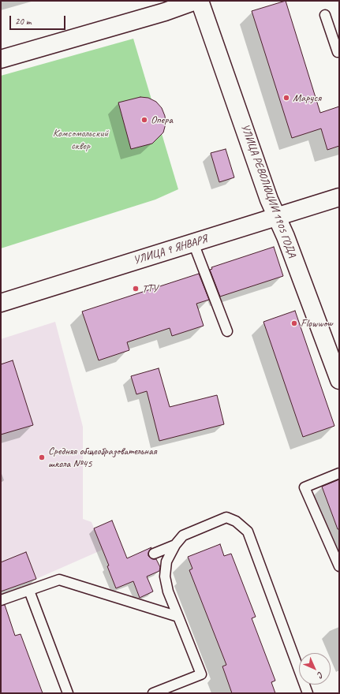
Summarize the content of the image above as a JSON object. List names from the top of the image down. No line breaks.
{"streets":{"main road":["УЛИЦА РЕВОЛЮЦИИ 1905 ГОДА","УЛИЦА 9 ЯНВАРЯ"]},"crossings":[["УЛИЦА РЕВОЛЮЦИИ 1905 ГОДА","УЛИЦА 9 ЯНВАРЯ"]],"parks":["Комсомольский сквер"],"places":["Маруся","Опера","ТТУ","Flowwow","Средняя общеобразовательная школа №45"],"scale_bar":"20 m","north":"bottom right"}
